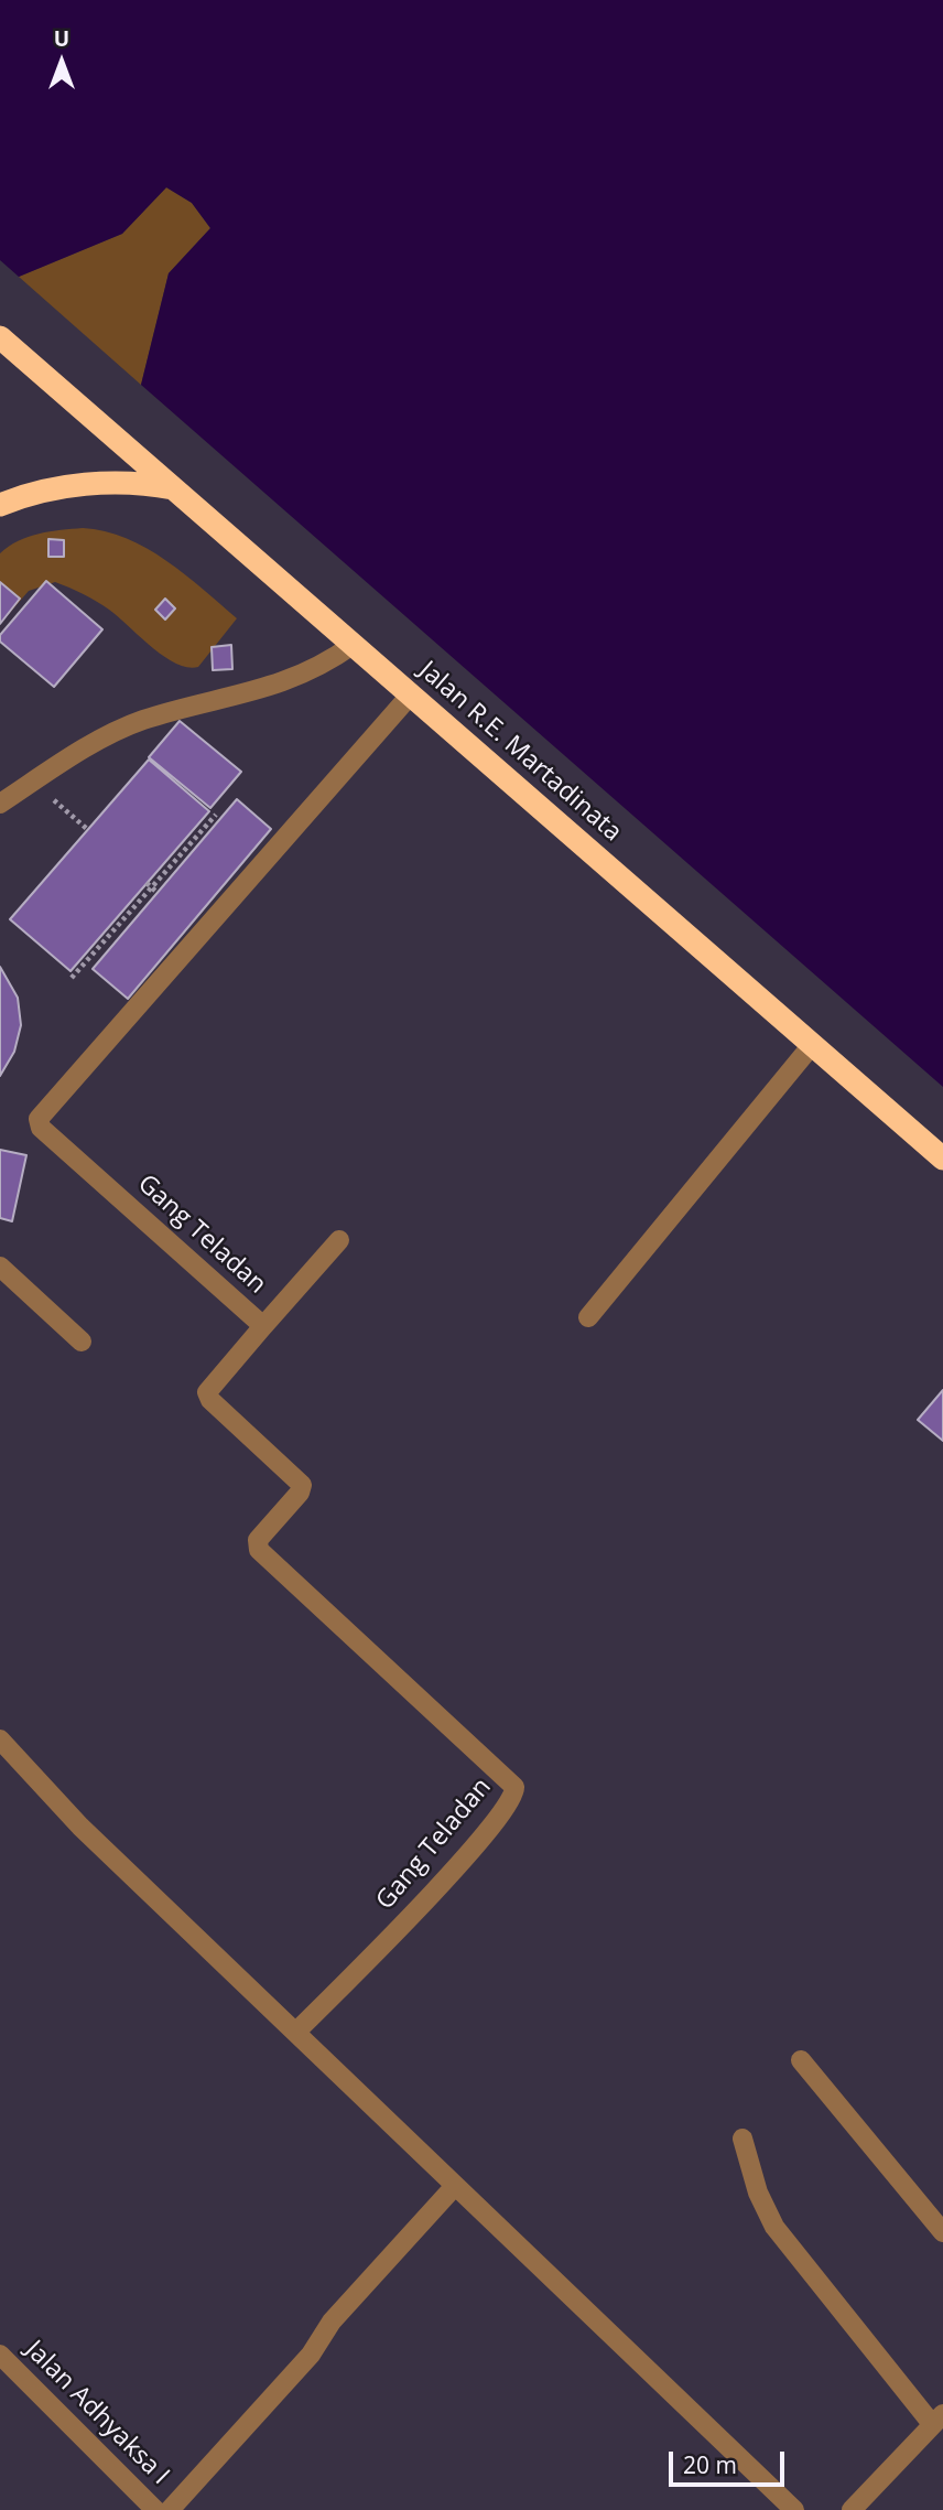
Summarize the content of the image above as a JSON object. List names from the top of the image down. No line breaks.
{"streets":{"highway":["Jalan R.E. Martadinata"],"street":["Gang Teladan","Jalan Adhyaksa I"]},"crossings":[["Jalan R.E. Martadinata","Gang Teladan"]],"scale_bar":"20 m","north":"top"}
